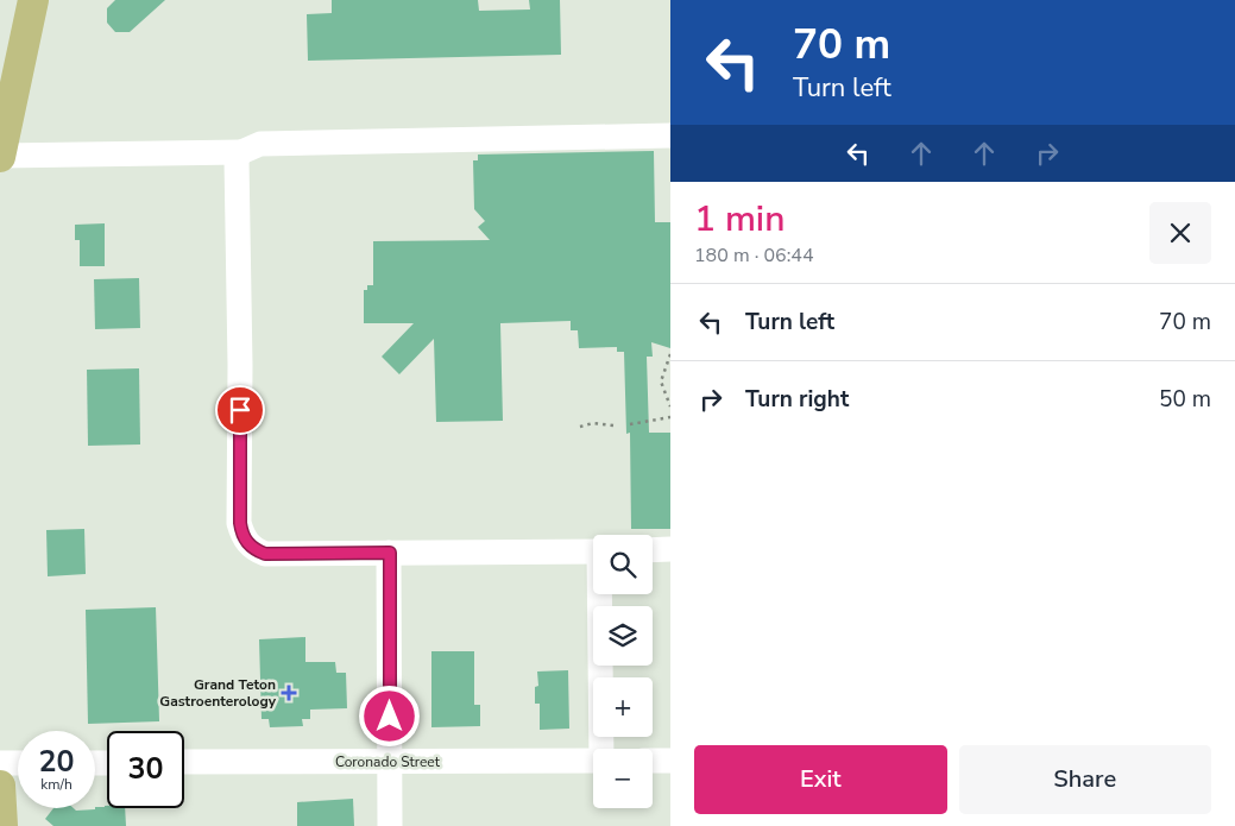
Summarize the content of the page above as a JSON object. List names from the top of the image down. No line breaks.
{"streets":{"street":["Coronado Street"]},"places":{"health":["Grand Teton Gastroenterology"]},"page":{"turn":["70 m","Turn left"],"heading":["1 min","180 m · 06:44"],"list":[{"name":"Turn left","value":"70 m"},{"name":"Turn right","value":"50 m"}],"map_buttons":["+","−"],"speed":"20 km/h","limit":"30","buttons":["Exit","Share"]}}
